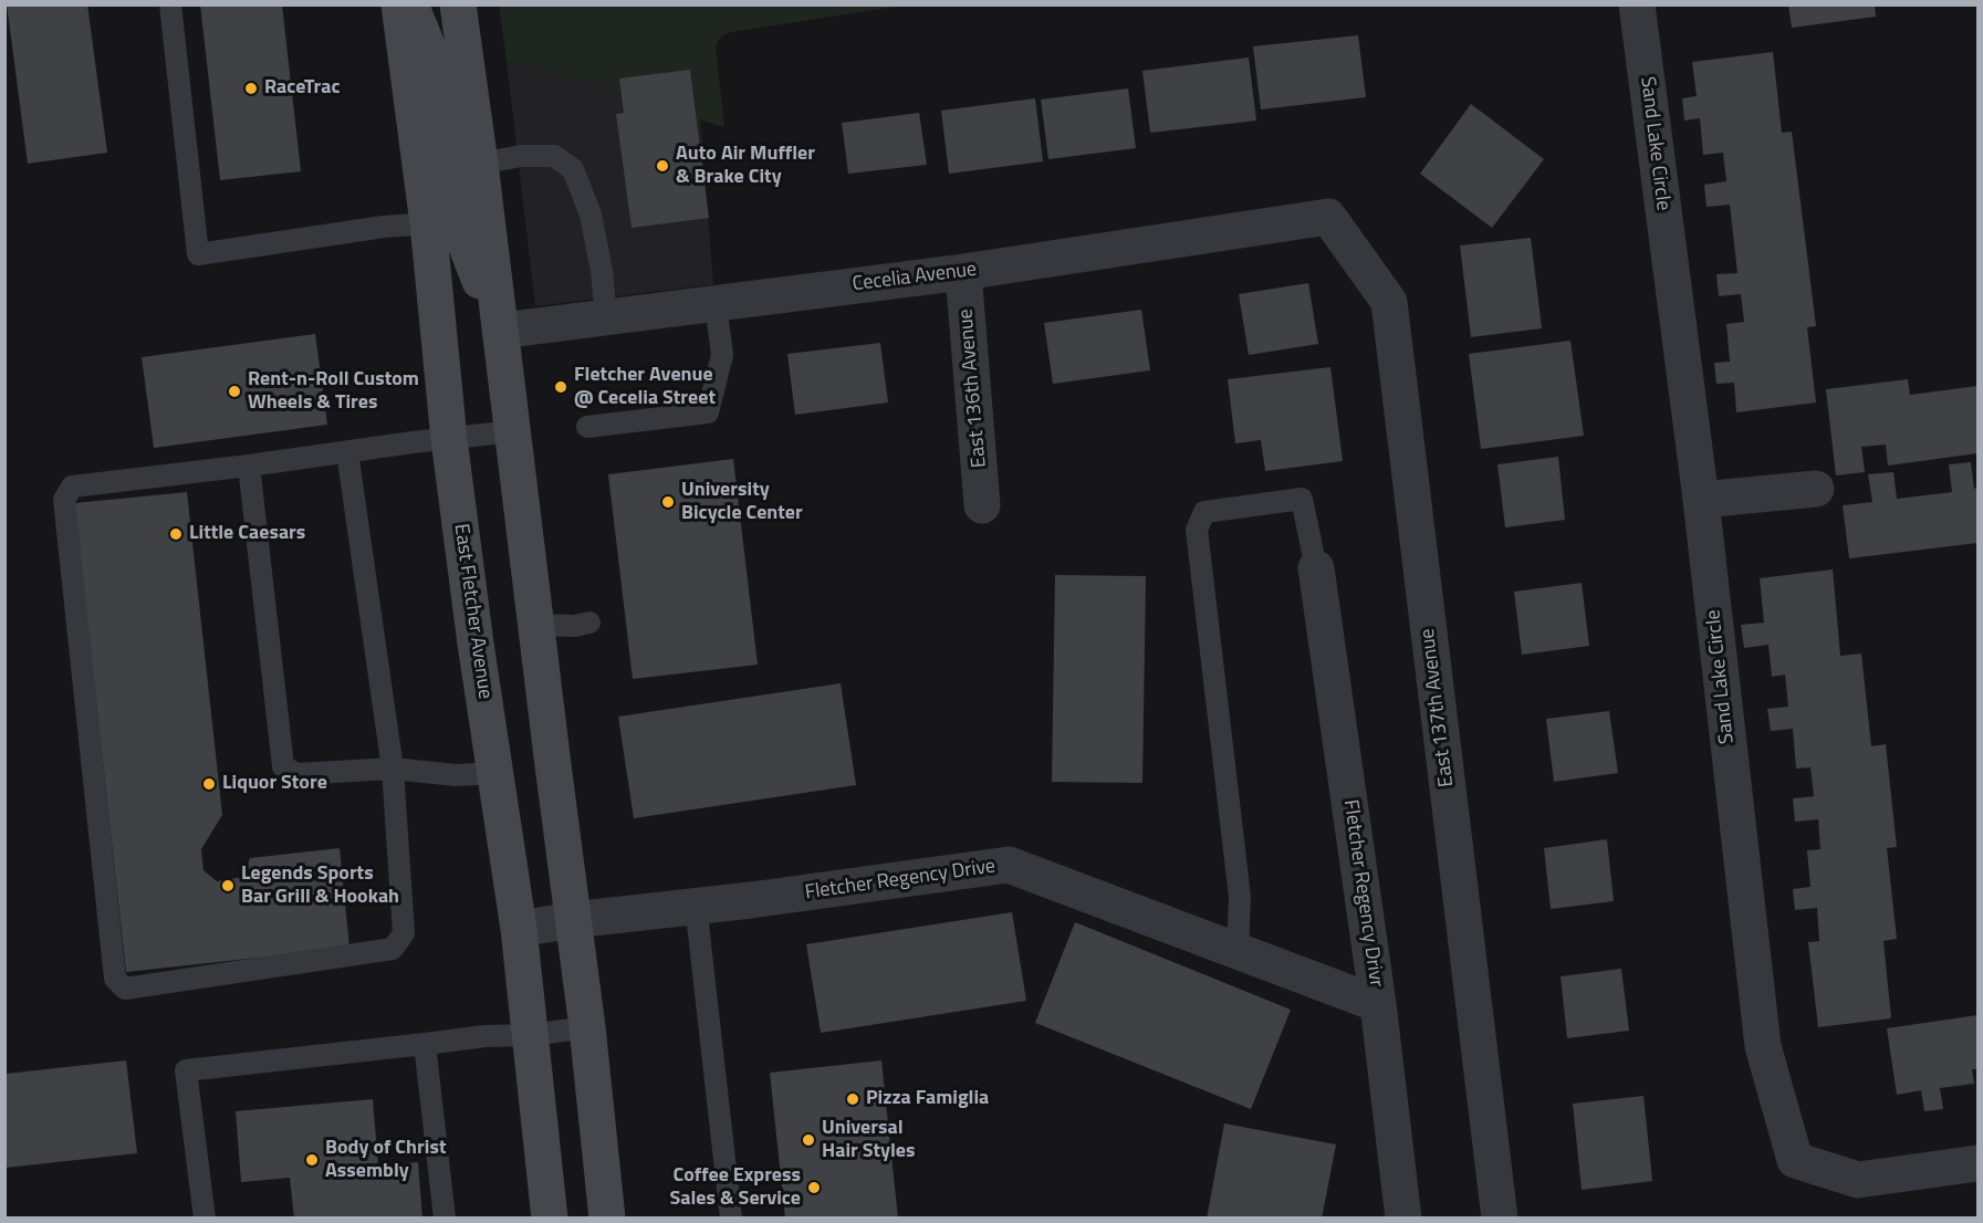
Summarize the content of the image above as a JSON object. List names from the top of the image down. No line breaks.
{"streets":{"main road":["East Fletcher Avenue"],"street":["Sand Lake Circle","Cecelia Avenue","East 136th Avenue","East 137th Avenue","Fletcher Regency Drive","Fletcher Regency Drivr"]},"crossings":[["Cecelia Avenue","East 136th Avenue"],["Cecelia Avenue","East 137th Avenue"],["East Fletcher Avenue","Fletcher Regency Drive"],["Fletcher Regency Drive","Fletcher Regency Drivr"]],"places":["RaceTrac","Auto Air Muffler & Brake City","Fletcher Avenue @ Cecelia Street","Rent-n-Roll Custom Wheels & Tires","University Bicycle Center","Little Caesars","Liquor Store","Legends Sports Bar Grill & Hookah","Pizza Famiglia","Universal Hair Styles","Body of Christ Assembly","Coffee Express Sales & Service"]}
